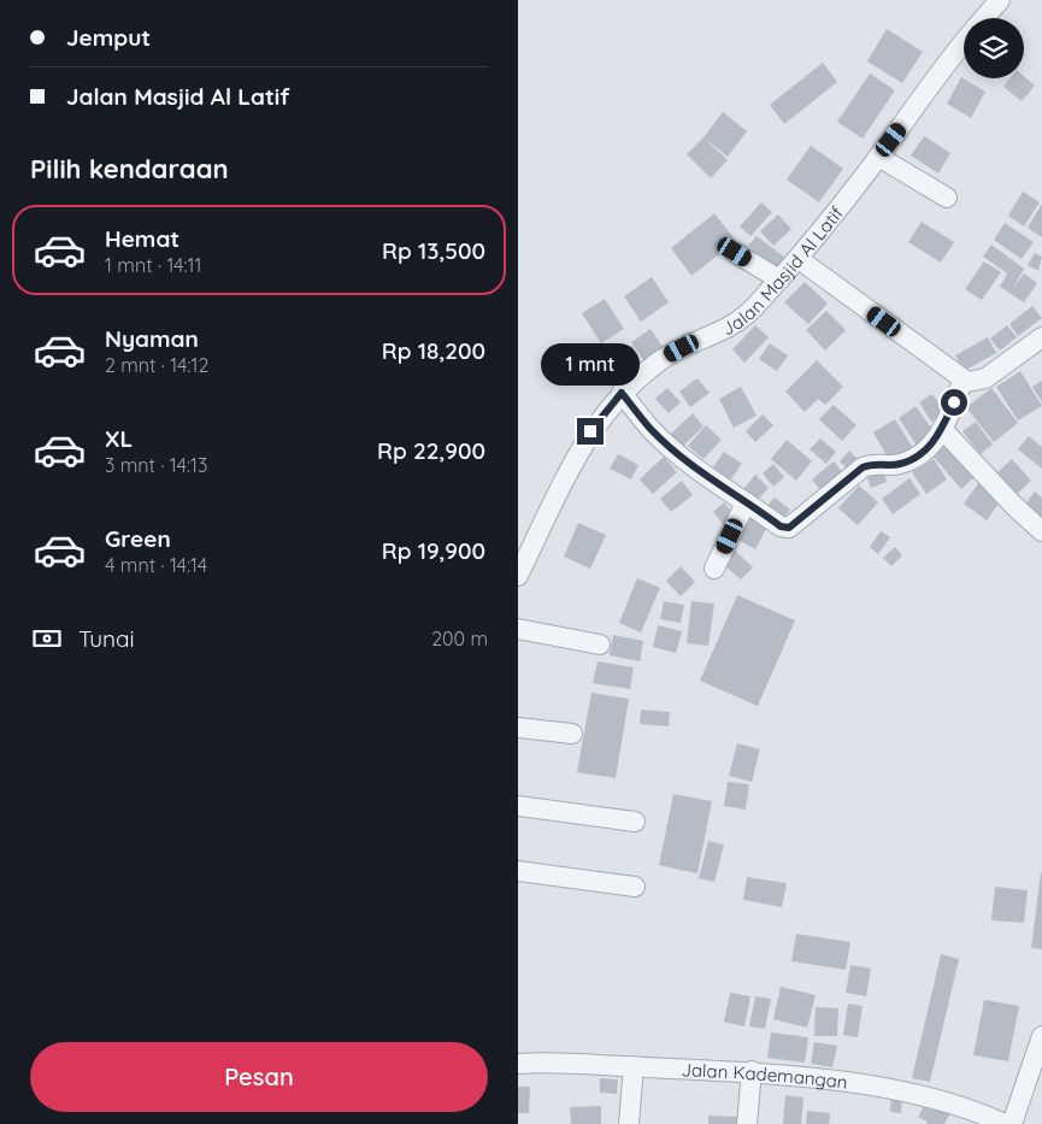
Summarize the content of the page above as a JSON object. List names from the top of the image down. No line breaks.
{"streets":{"street":["Jalan Masjid Al Latif","Jalan Kademangan"]},"page":{"banner":["Jemput","Jalan Masjid Al Latif"],"heading":"Pilih kendaraan","list":[{"name":"Hemat","note":"1 mnt · 14:11","value":"Rp 13,500"},{"name":"Nyaman","note":"2 mnt · 14:12","value":"Rp 18,200"},{"name":"XL","note":"3 mnt · 14:13","value":"Rp 22,900"},{"name":"Green","note":"4 mnt · 14:14","value":"Rp 19,900"}],"bubble":"1 mnt","pay":["Tunai","200 m"],"buttons":"Pesan"}}
